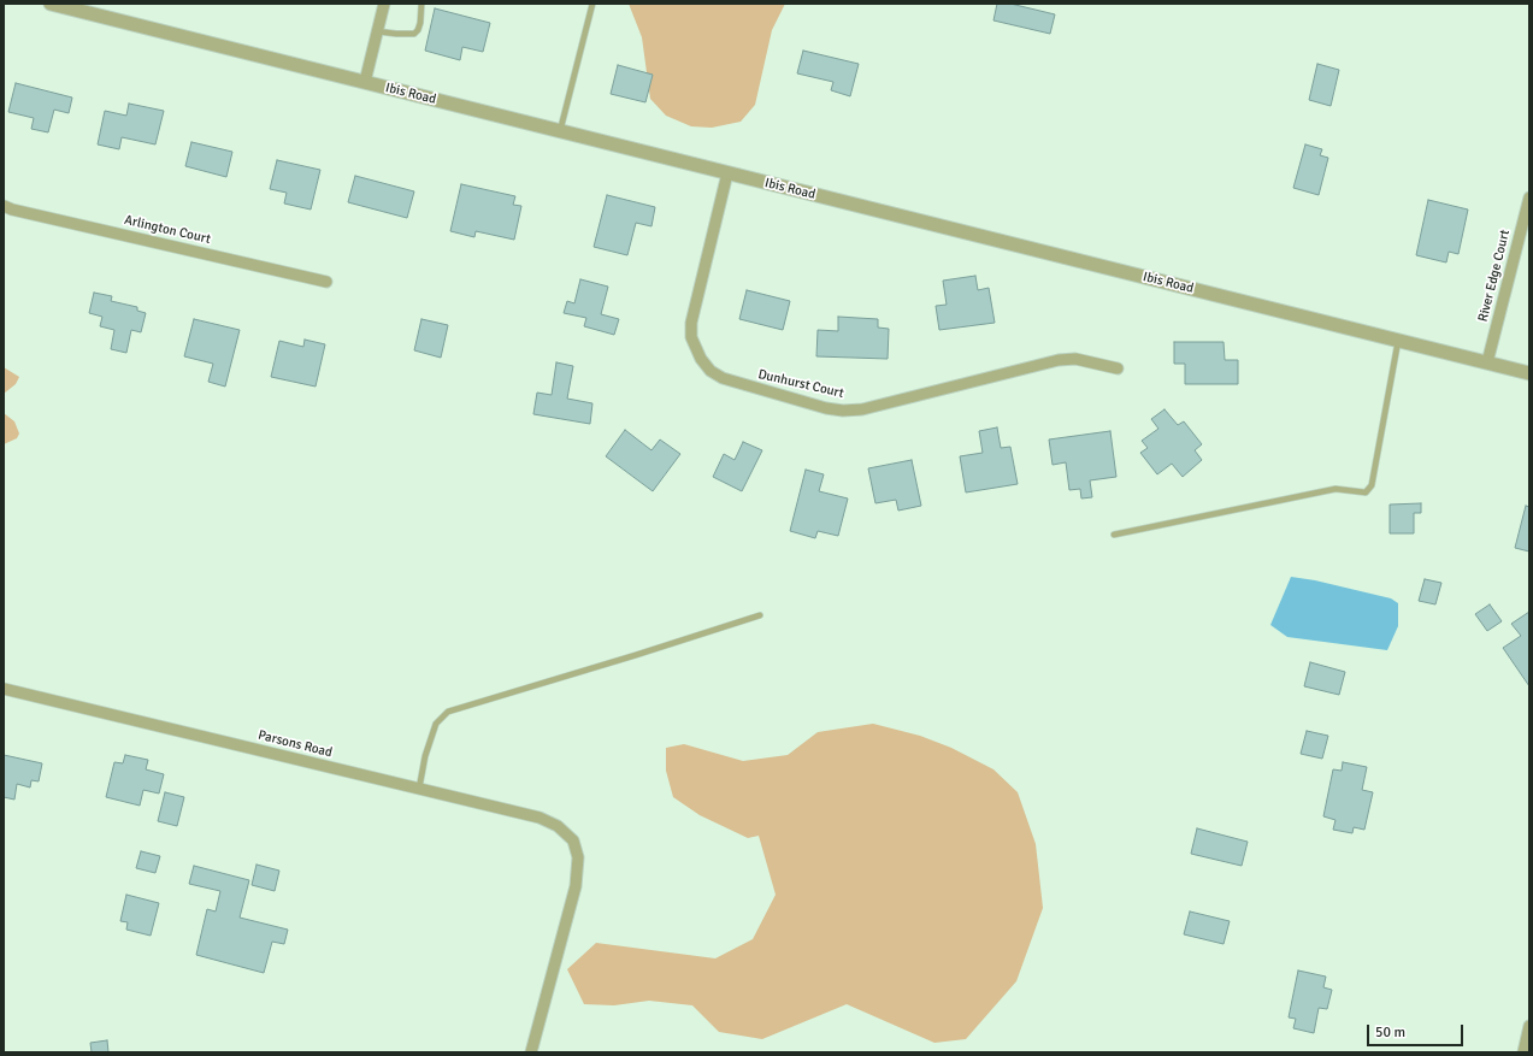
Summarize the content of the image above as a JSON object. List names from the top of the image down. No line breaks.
{"streets":{"street":["Ibis Road","Arlington Court","River Edge Court","Dunhurst Court","Parsons Road"]},"crossings":[["Ibis Road","River Edge Court"],["Ibis Road","Dunhurst Court"]],"scale_bar":"50 m"}
